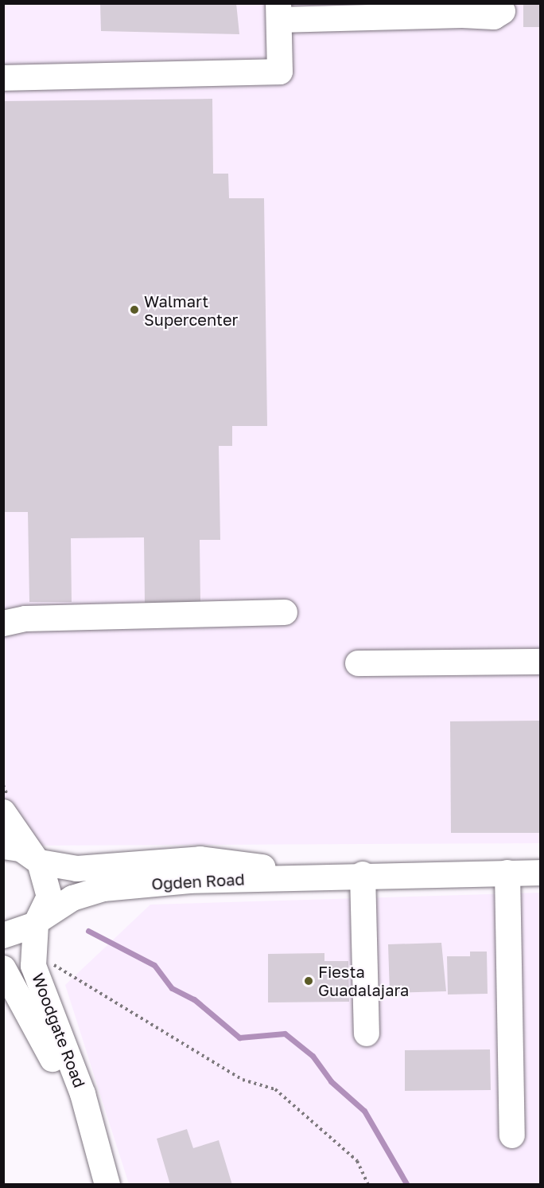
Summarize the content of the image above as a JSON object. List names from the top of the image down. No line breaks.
{"streets":{"street":["Ogden Road","Woodgate Road"]},"crossings":[["Ogden Road","Woodgate Road"]],"places":["Walmart Supercenter","Fiesta Guadalajara"]}
